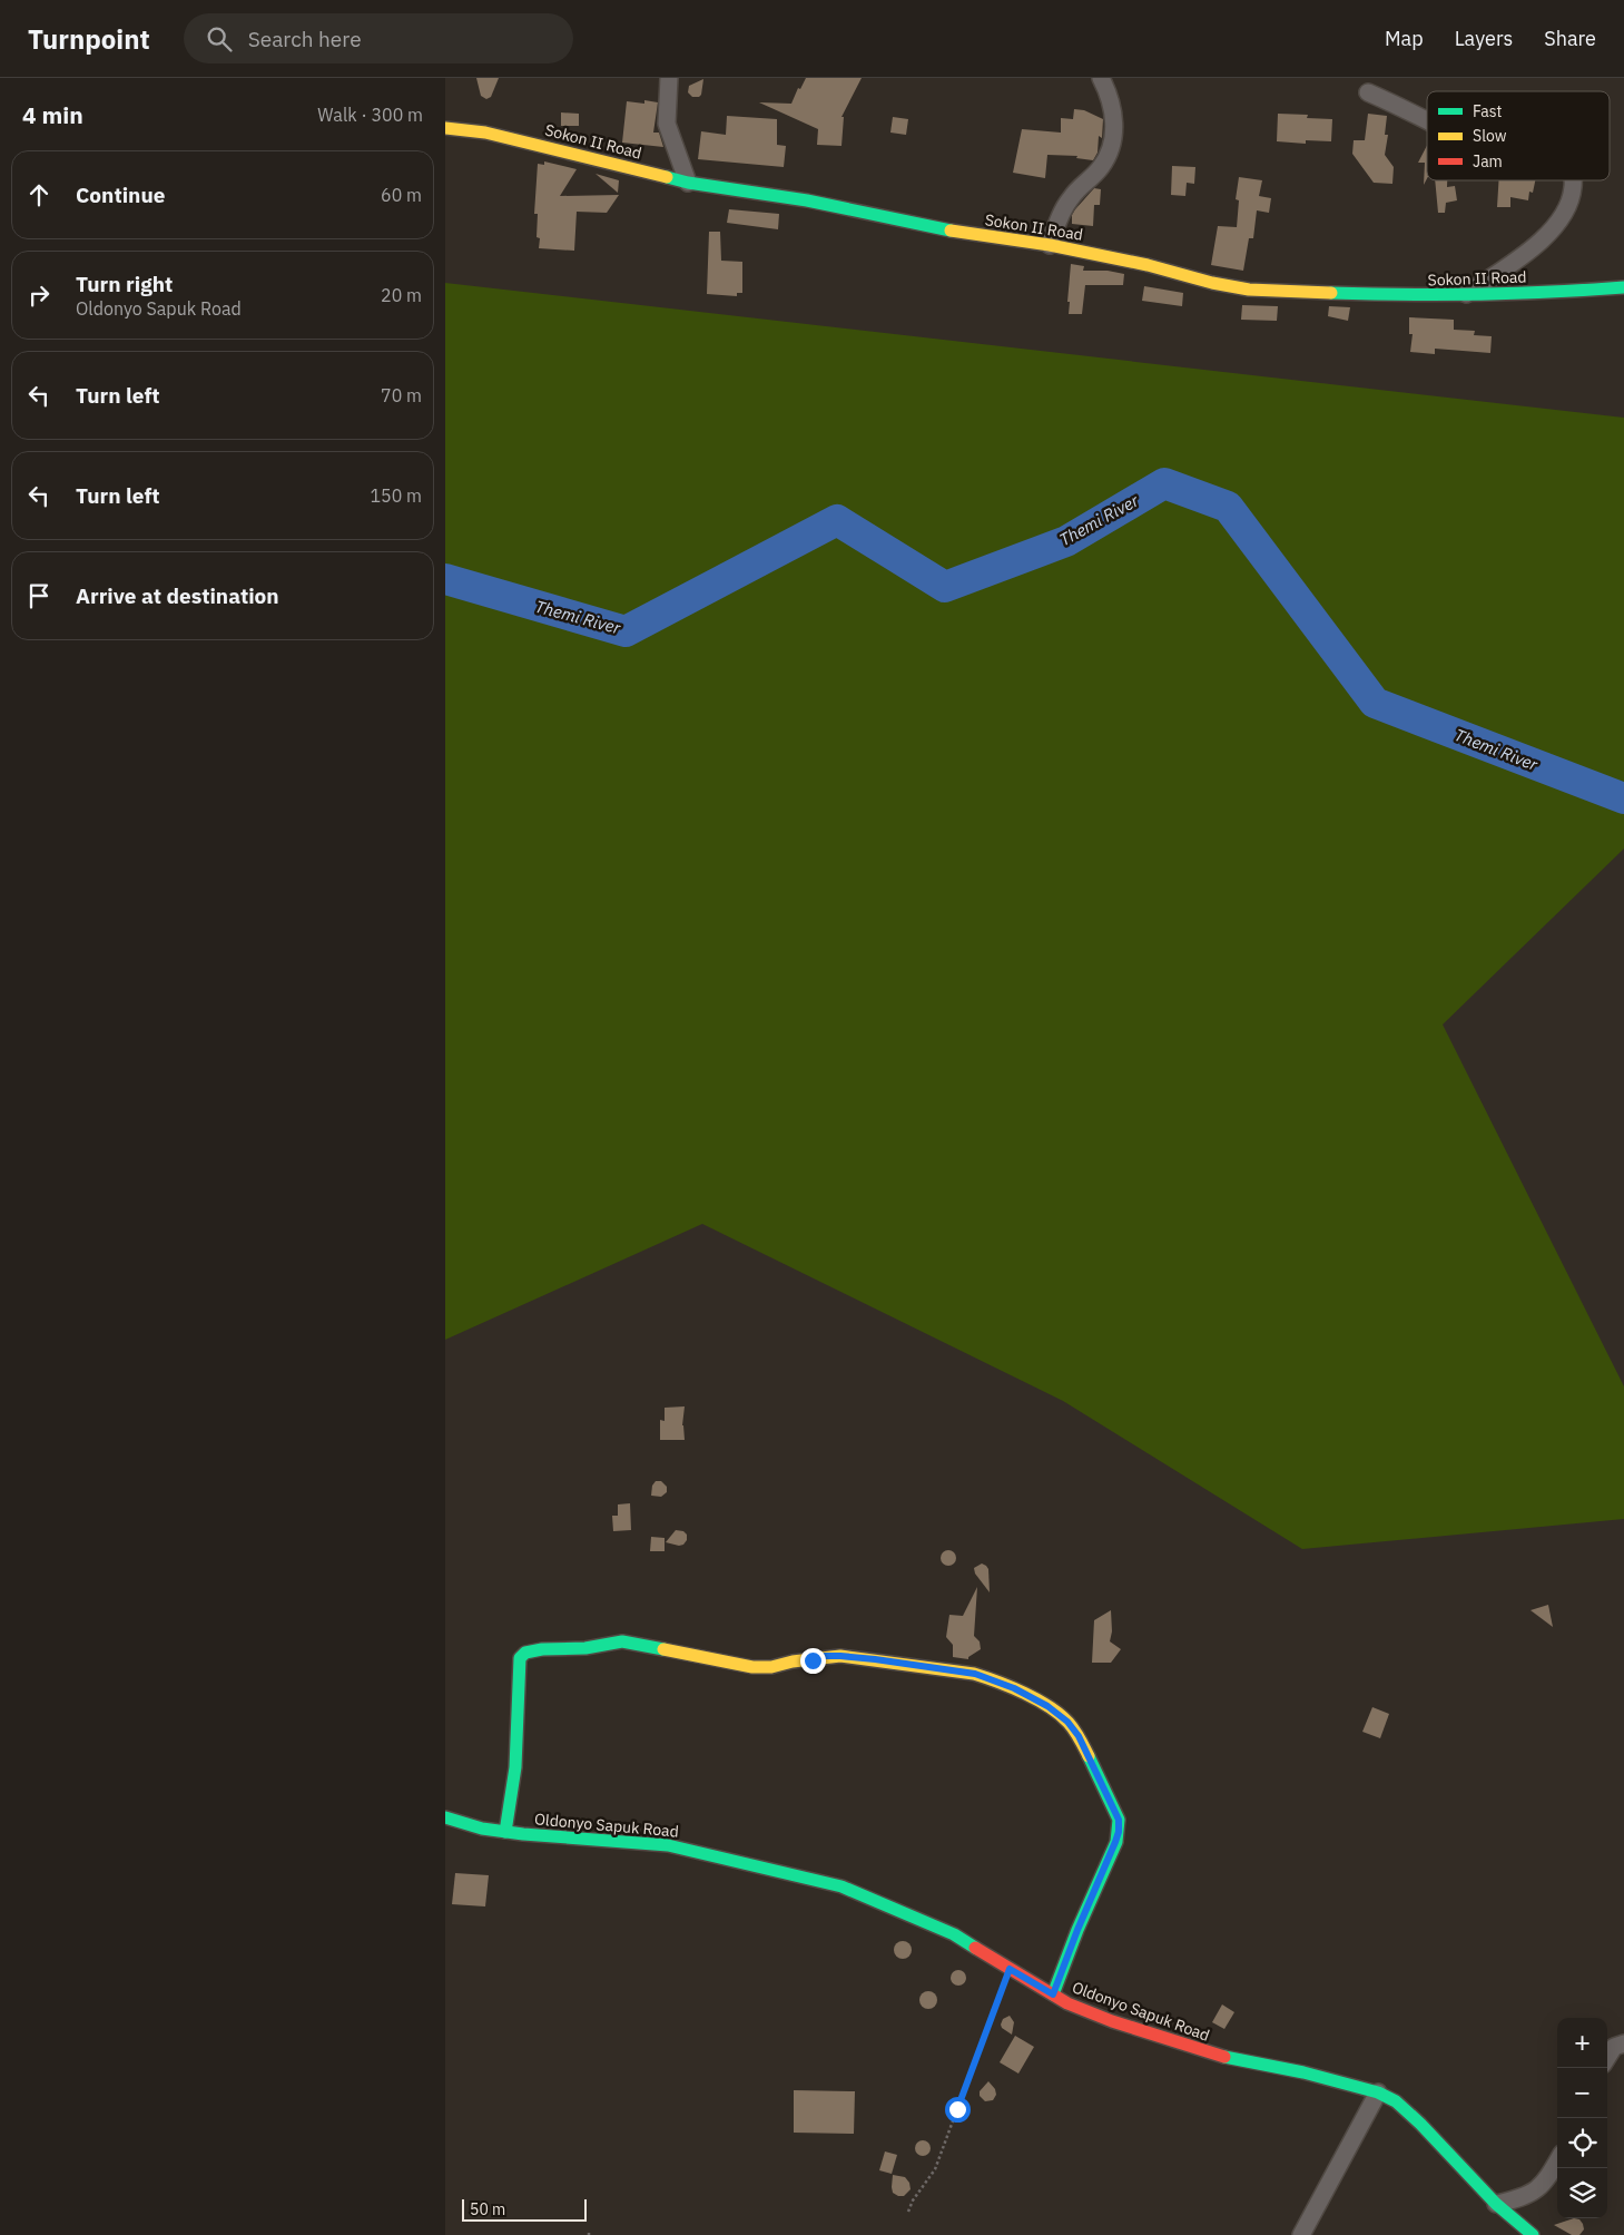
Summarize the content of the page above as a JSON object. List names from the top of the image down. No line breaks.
{"streets":{"street":["Sokon II Road","Oldonyo Sapuk Road"]},"water":["Themi River"],"legend":["Fast","Slow","Jam"],"scale_bar":"50 m","page":{"header":"Turnpoint","search":"Search here","nav":["Map","Layers","Share"],"heading":["4 min","Walk · 300 m"],"list":[["Continue","60 m"],["Turn right","Oldonyo Sapuk Road","20 m"],["Turn left","70 m"],["Turn left","150 m"],"Arrive at destination"],"map_buttons":["+","−"],"scale":"50 m"}}
